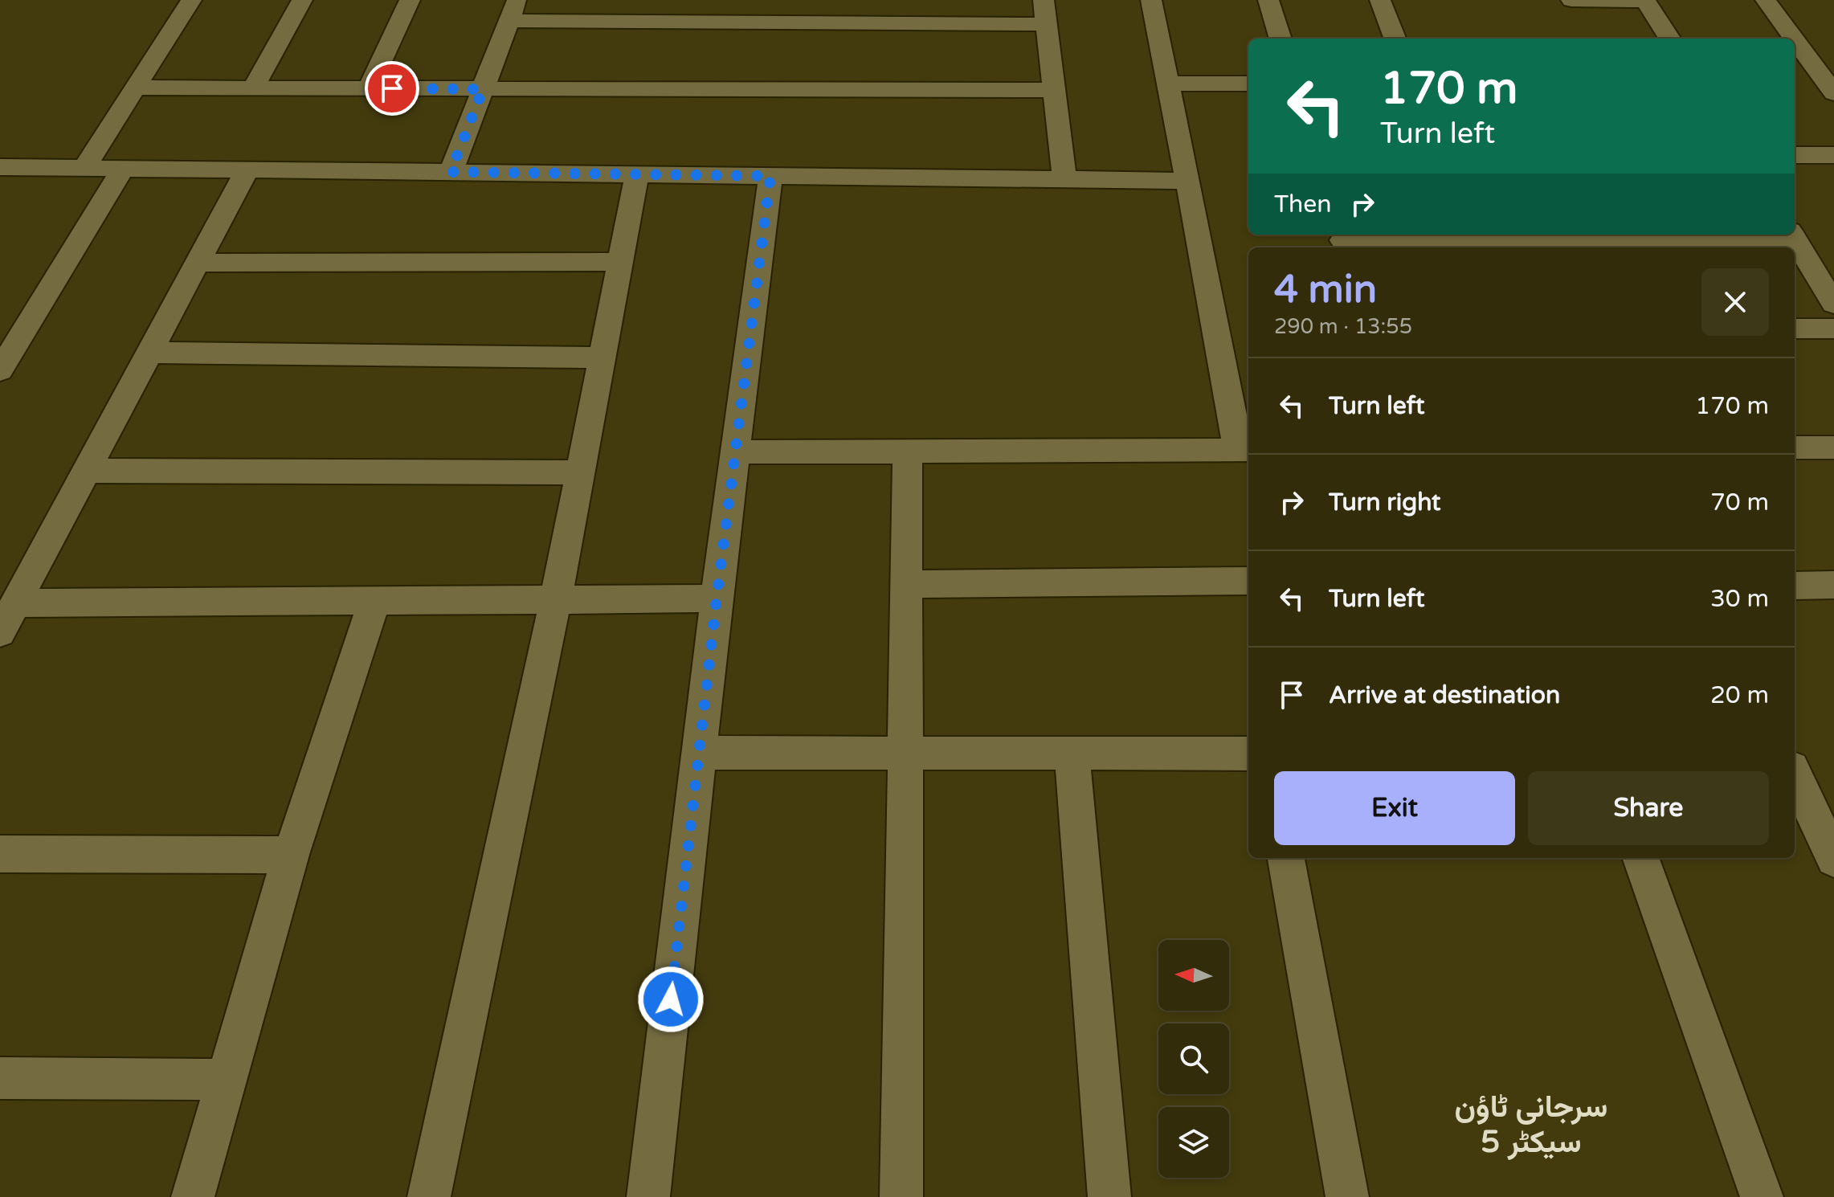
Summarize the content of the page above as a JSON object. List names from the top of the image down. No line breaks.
{"districts":["سرجانی ٹاؤن سیکٹر 5"],"north":"left","page":{"turn":["170 m","Turn left"],"then":"Then","heading":["4 min","290 m · 13:55"],"list":[{"name":"Turn left","value":"170 m"},{"name":"Turn right","value":"70 m"},{"name":"Turn left","value":"30 m"},{"name":"Arrive at destination","value":"20 m"}],"buttons":["Exit","Share"]}}
